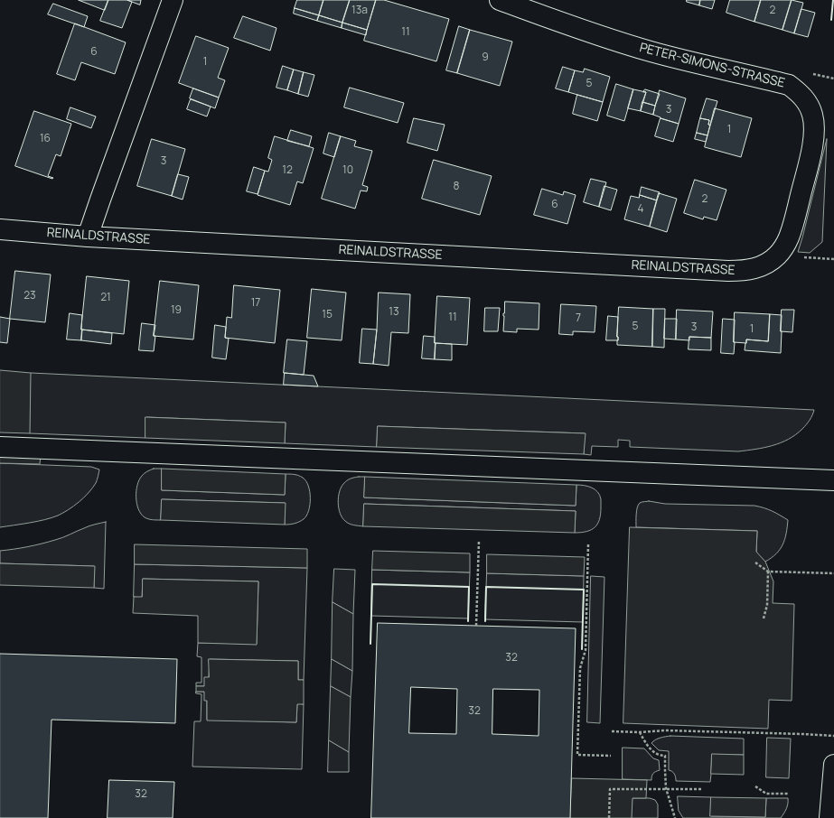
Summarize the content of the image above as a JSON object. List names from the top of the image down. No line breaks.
{"streets":{"street":["PETER-SIMONS-STRASSE","REINALDSTRASSE"]},"crossings":[["PETER-SIMONS-STRASSE","REINALDSTRASSE"]],"house_numbers":["13a","2","11","6","9","1","5","3","1","16","3","12","10","8","2","6","4","23","21","17","19","13","15","11","7","5","3","1","32","32","32"]}
